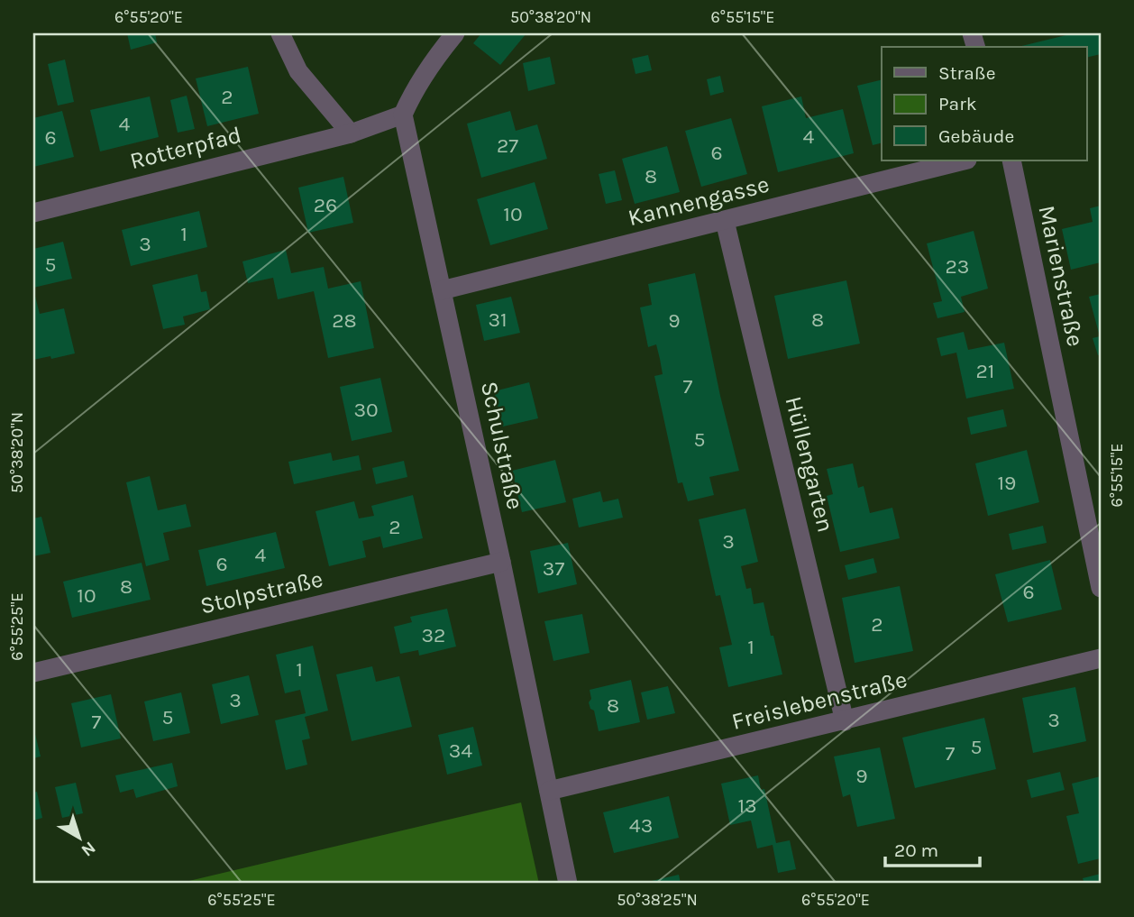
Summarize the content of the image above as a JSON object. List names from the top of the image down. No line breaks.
{"streets":{"street":["Rotterpfad","Kannengasse","Marienstraße","Schulstraße","Hüllengarten","Stolpstraße","Freislebenstraße"]},"crossings":[["Rotterpfad","Schulstraße"],["Kannengasse","Schulstraße"],["Kannengasse","Hüllengarten"],["Schulstraße","Stolpstraße"],["Schulstraße","Freislebenstraße"],["Hüllengarten","Freislebenstraße"]],"house_numbers":["2","4","4","6","27","6","8","26","10","1","3","5","23","31","8","28","9","21","7","30","5","19","2","3","4","6","37","8","6","10","2","32","1","1","3","8","5","3","7","5","34","7","9","13","43"],"legend":["Straße","Park","Gebäude"],"scale_bar":"20 m","north":"bottom right","coordinates":["6°55'20\"E","50°38'20\"N","6°55'15\"E","6°55'25\"E","50°38'25\"N"]}
